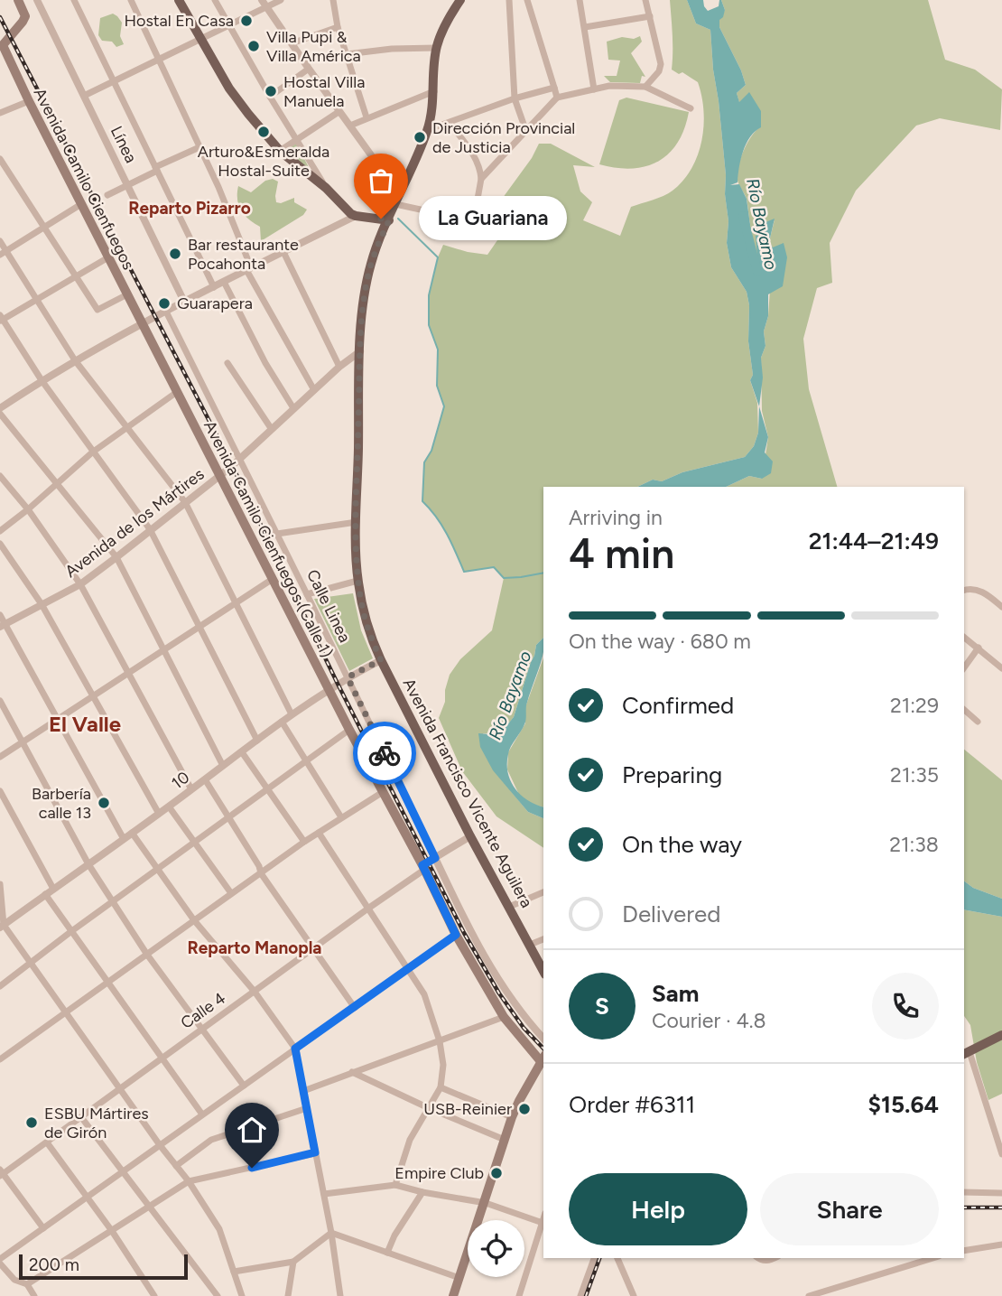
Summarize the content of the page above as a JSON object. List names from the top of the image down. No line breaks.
{"streets":{"main road":["Avenida Camilo Cienfuegos","Avenida Camilo Cienfuegos (Calle 1)","Avenida Francisco Vicente Aguilera"],"street":["Línea","Avenida de los Mártires","Calle Linea","10","Calle 4"]},"crossings":[["Avenida Camilo Cienfuegos","Avenida Camilo Cienfuegos (Calle 1)"],["Avenida de los Mártires","Avenida Camilo Cienfuegos (Calle 1)"],["Avenida de los Mártires","Calle Linea"],["Avenida de los Mártires","Avenida Francisco Vicente Aguilera"],["Avenida Camilo Cienfuegos (Calle 1)","10"],["Avenida Camilo Cienfuegos (Calle 1)","Calle 4"],["Calle Linea","10"],["Calle Linea","Calle 4"],["10","Avenida Francisco Vicente Aguilera"],["Avenida Francisco Vicente Aguilera","Calle 4"]],"districts":["Reparto Pizarro","El Valle","Reparto Manopla"],"water":["Río Bayamo"],"places":["Hostal En Casa","Villa Pupi & Villa América","Hostal Villa Manuela","Arturo&Esmeralda Hostal-Suite","Dirección Provincial de Justicia","La Guariana","Bar restaurante Pocahonta","Guarapera","Barbería calle 13","USB-Reinier","ESBU Mártires de Girón","Empire Club"],"scale_bar":"200 m","page":{"bubble":"La Guariana","heading":["4 min","Arriving in","21:44–21:49"],"panel":["Sam","Courier · 4.8","Order #6311","$15.64"],"bar":"On the way · 680 m","list":[["Confirmed","21:29"],["Preparing","21:35"],["On the way","21:38"],"Delivered"],"round":"S","buttons":["Help","Share"],"scale":"200 m"}}
